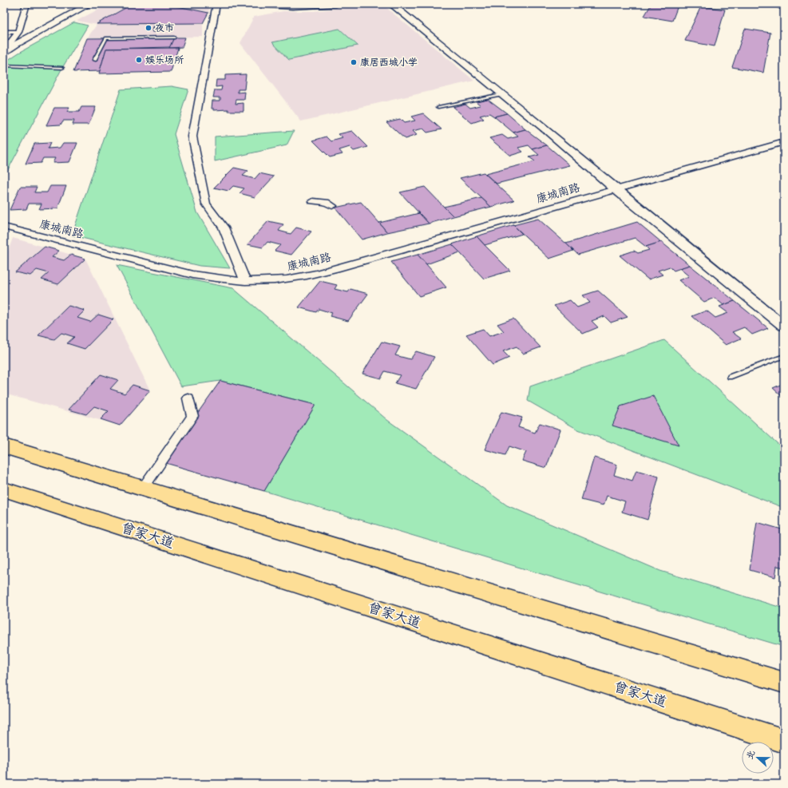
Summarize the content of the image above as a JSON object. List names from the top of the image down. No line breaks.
{"streets":{"highway":["曾家大道"],"street":["康城南路"]},"places":["夜市","娱乐场所","康居西城小学"],"north":"left"}
